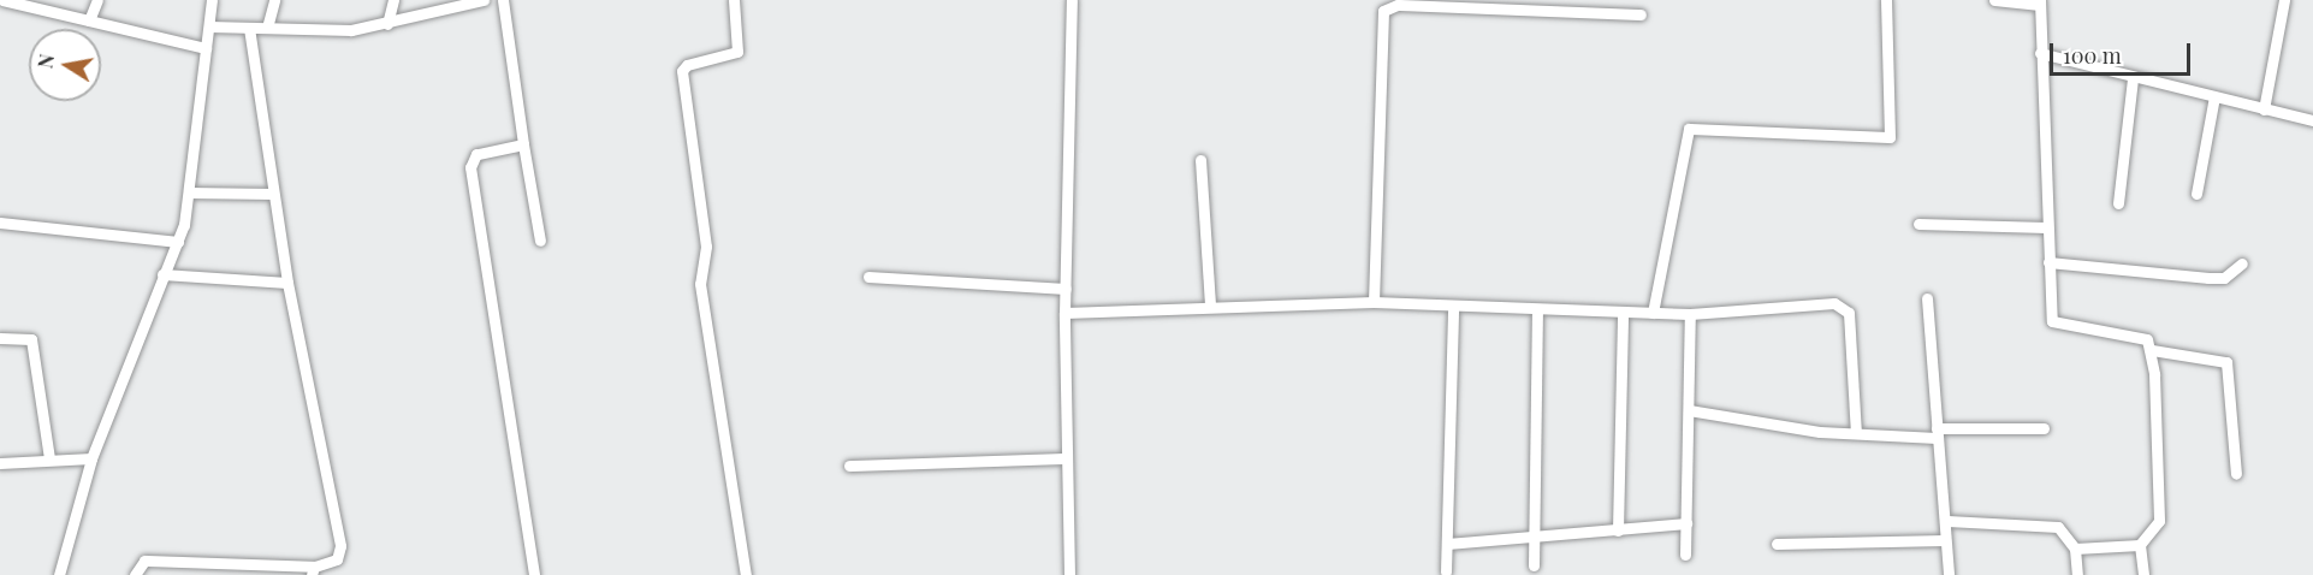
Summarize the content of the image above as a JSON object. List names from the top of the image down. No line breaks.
{"scale_bar":"100 m","north":"left"}
